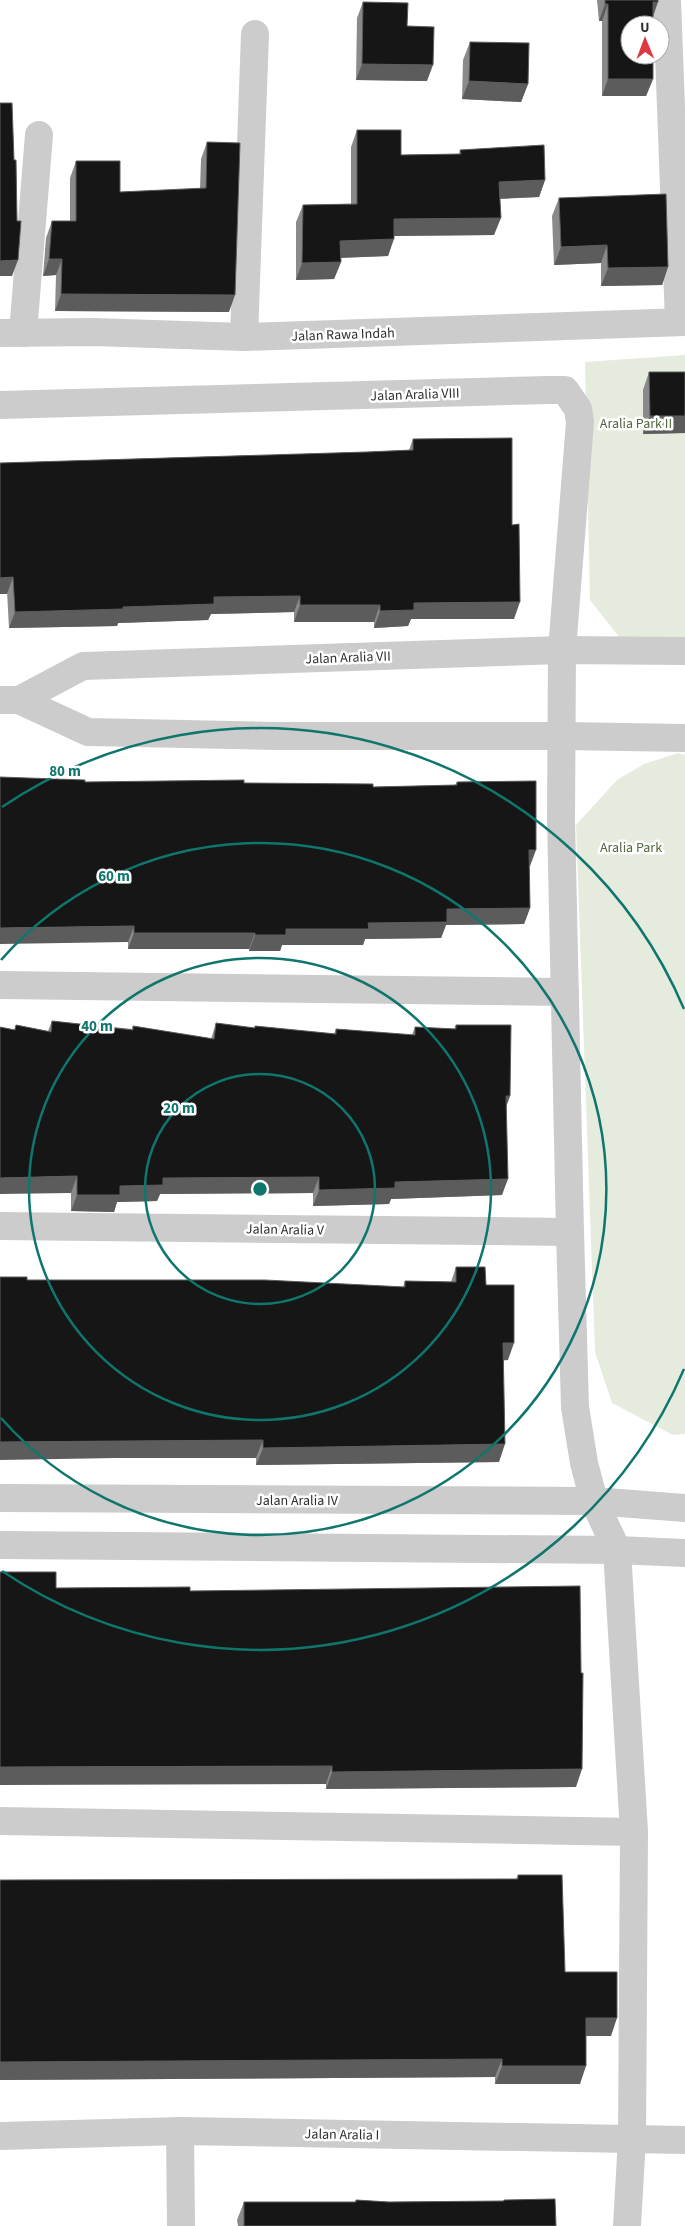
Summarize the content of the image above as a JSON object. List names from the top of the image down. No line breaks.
{"streets":{"street":["Jalan Rawa Indah","Jalan Aralia VIII","Jalan Aralia VII","Jalan Aralia V","Jalan Aralia IV","Jalan Aralia I"]},"crossings":[["Jalan Aralia VIII","Jalan Aralia VII"]],"parks":["Aralia Park II","Aralia Park"],"north":"top","rings":["80 m","60 m","40 m","20 m"]}
